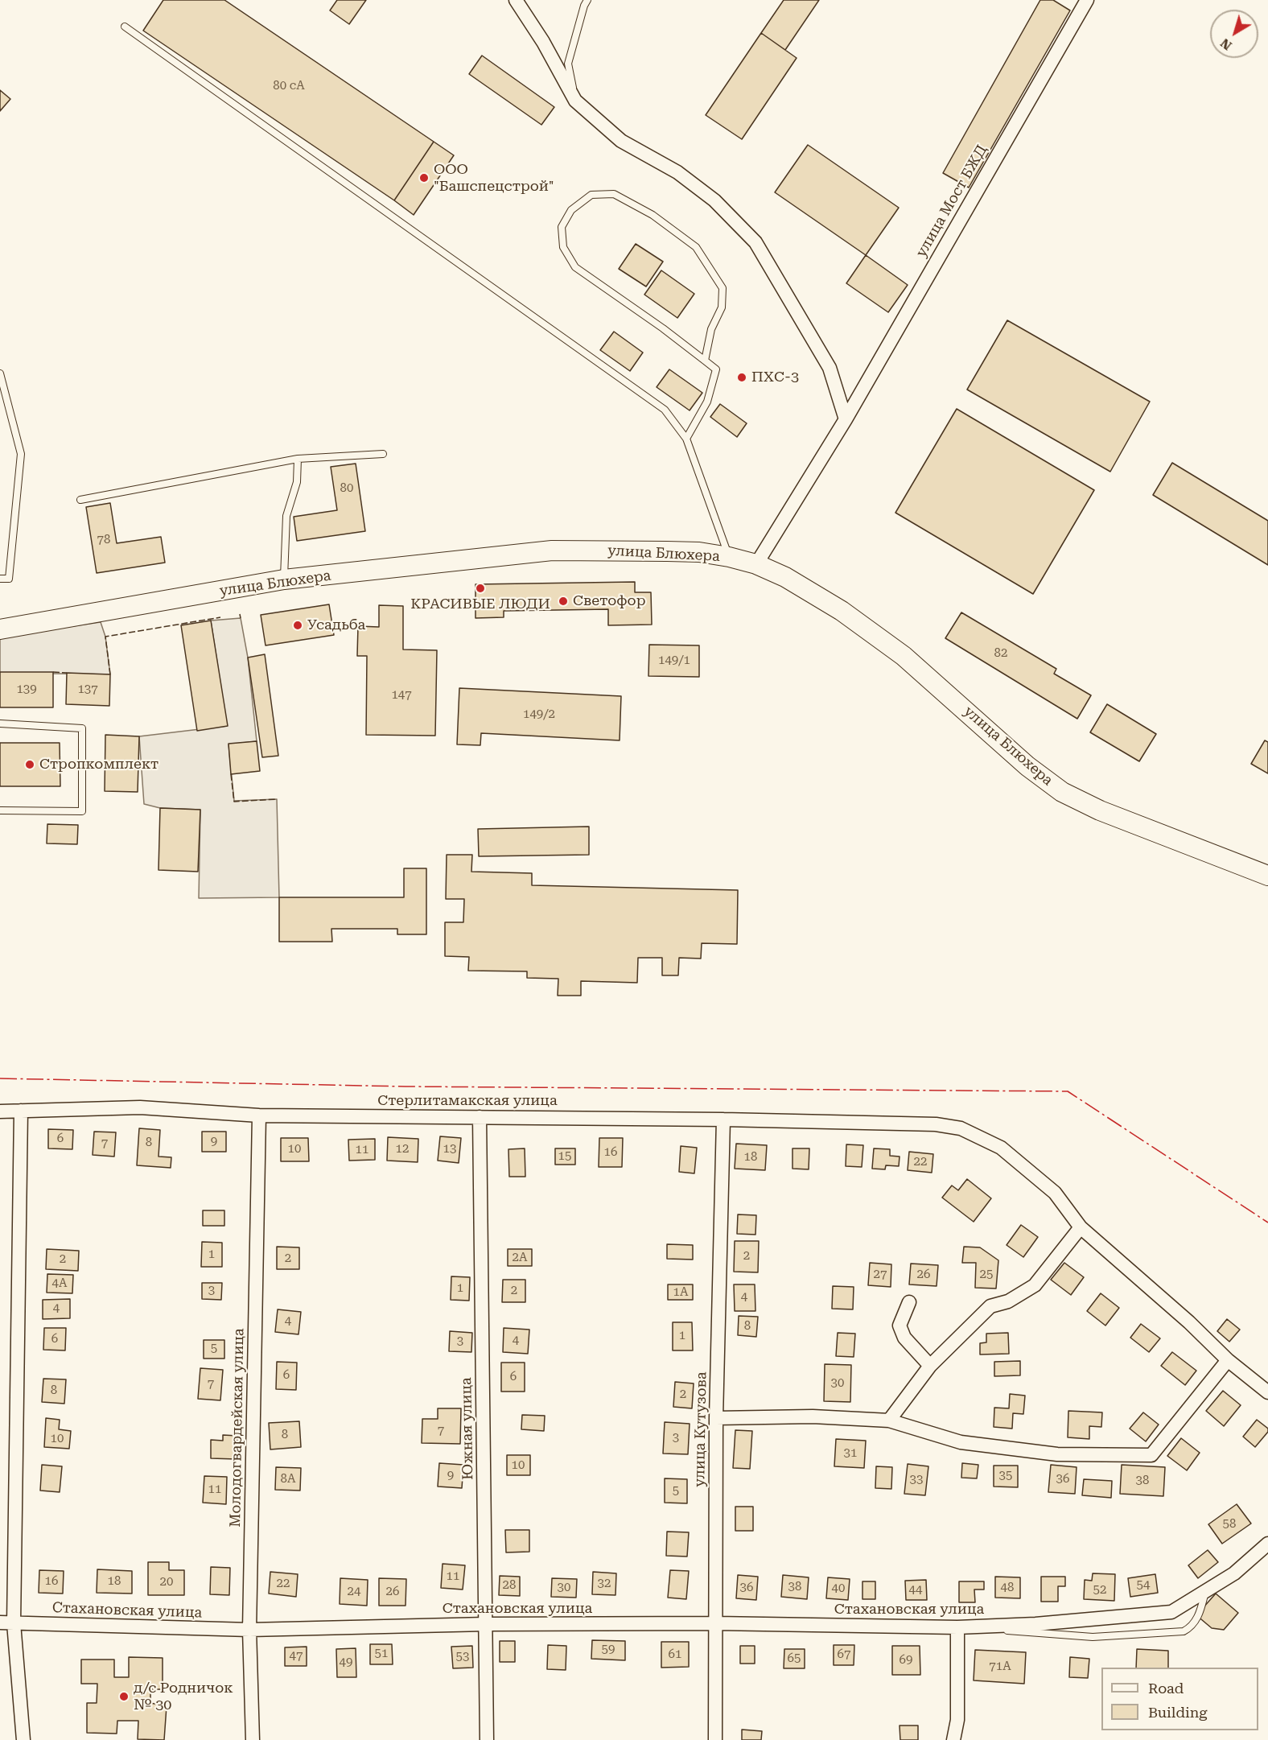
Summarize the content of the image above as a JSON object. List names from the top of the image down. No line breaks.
{"streets":{"main road":["улица Блюхера"],"street":["улица Мост БЖД","Стерлитамакская улица","Молодогвардейская улица","Южная улица","улица Кутузова","Стахановская улица"]},"crossings":[["улица Мост БЖД","улица Блюхера"],["Стерлитамакская улица","Молодогвардейская улица"],["Стерлитамакская улица","Южная улица"],["Стерлитамакская улица","улица Кутузова"],["Молодогвардейская улица","Стахановская улица"],["Южная улица","Стахановская улица"],["улица Кутузова","Стахановская улица"]],"places":["ООО \"Башспецстрой\"","ПХС-3","КРАСИВЫЕ ЛЮДИ","Светофор","Усадьба","Стропкомплект","д/с Родничок № 30"],"house_numbers":["80 сА","80","78","82","149/1","139","137","147","149/2","6","9","8","7","10","12","13","11","16","15","18","22","1","2","2А","2","2","27","26","25","4А","1","3","2","1А","4","4","4","8","1","6","4","3","5","6","6","30","7","8","2","7","8","3","10","31","10","9","35","8А","36","33","38","11","5","58","11","16","18","20","22","32","28","54","38","30","36","48","40","44","52","24","26","59","51","61","67","47","53","65","69","49","71А"],"legend":["Road","Building"],"north":"bottom left"}
